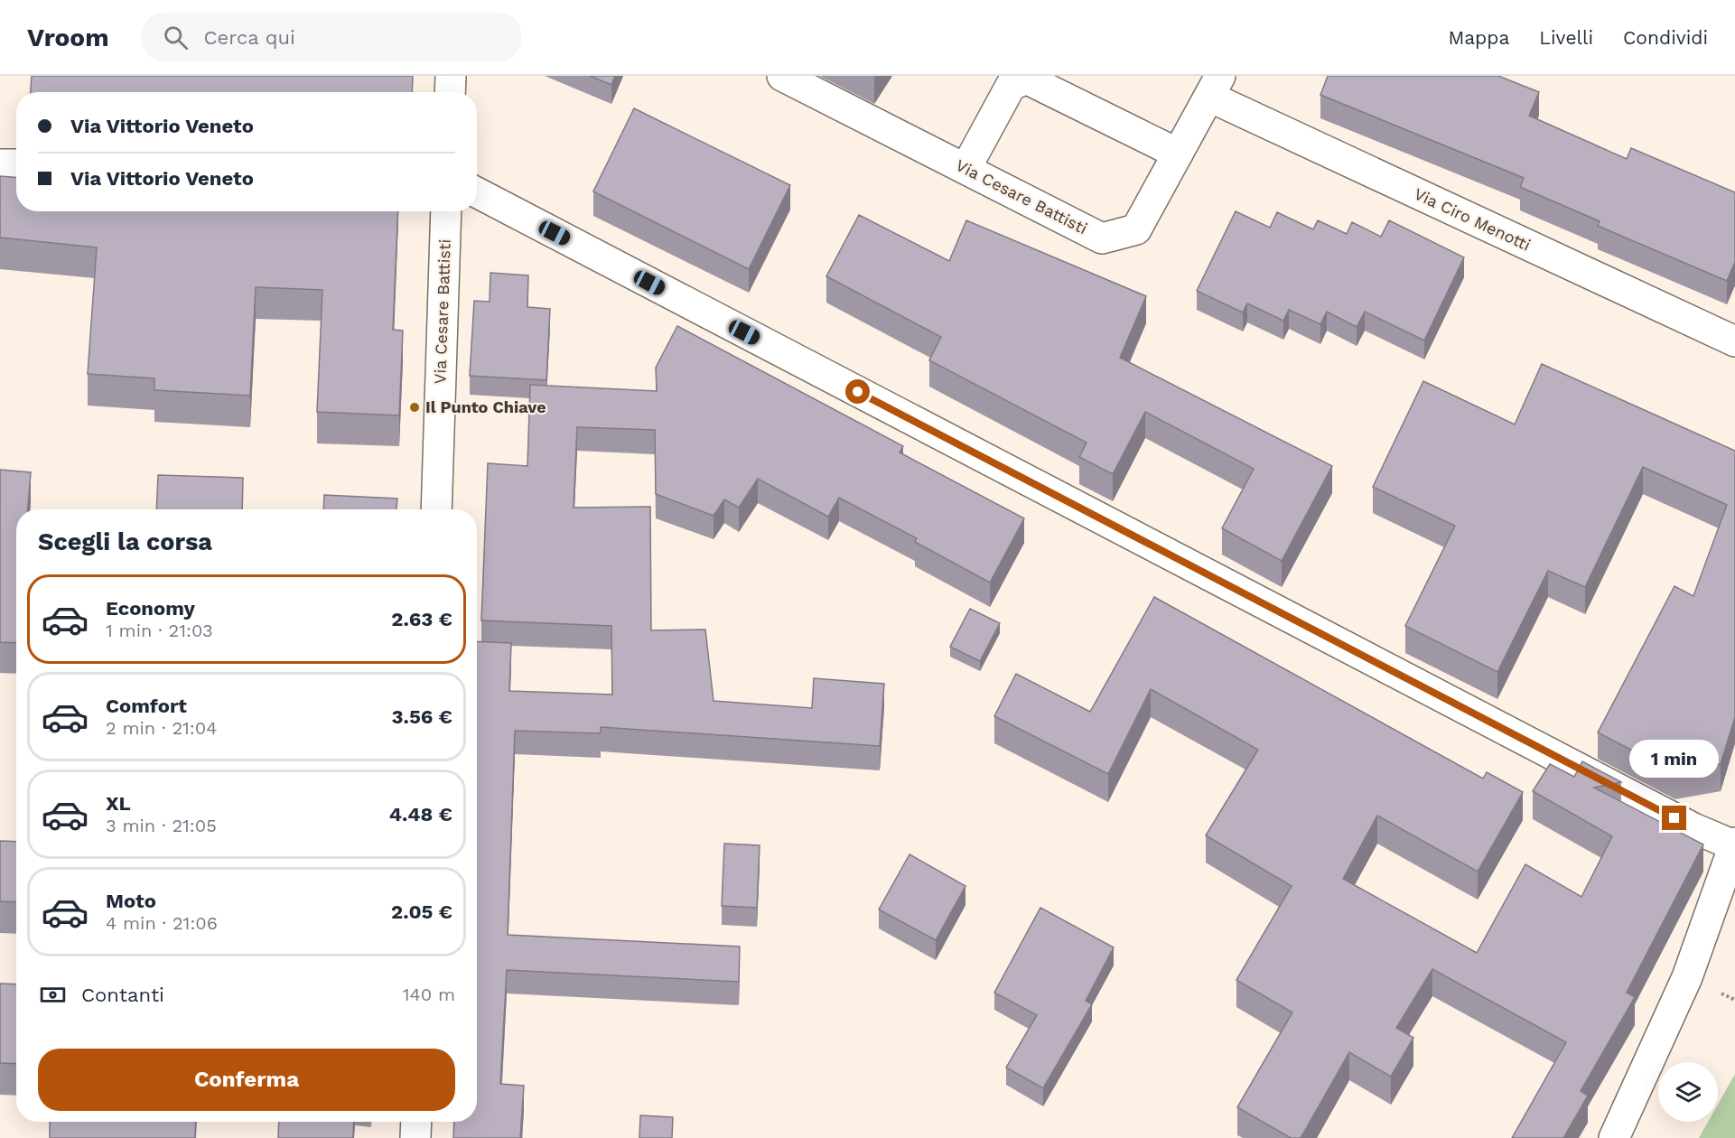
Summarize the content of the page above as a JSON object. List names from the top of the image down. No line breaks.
{"streets":{"street":["Via Cesare Battisti","Via Ciro Menotti"]},"crossings":[["Via Cesare Battisti","Via Ciro Menotti"]],"places":["Il Punto Chiave"],"page":{"header":"Vroom","search":"Cerca qui","nav":["Mappa","Livelli","Condividi"],"banner":["Via Vittorio Veneto","Via Vittorio Veneto"],"heading":"Scegli la corsa","list":[{"name":"Economy","note":"1 min · 21:03","value":"2.63 €"},{"name":"Comfort","note":"2 min · 21:04","value":"3.56 €"},{"name":"XL","note":"3 min · 21:05","value":"4.48 €"},{"name":"Moto","note":"4 min · 21:06","value":"2.05 €"}],"bubble":"1 min","pay":["Contanti","140 m"],"buttons":"Conferma"}}
